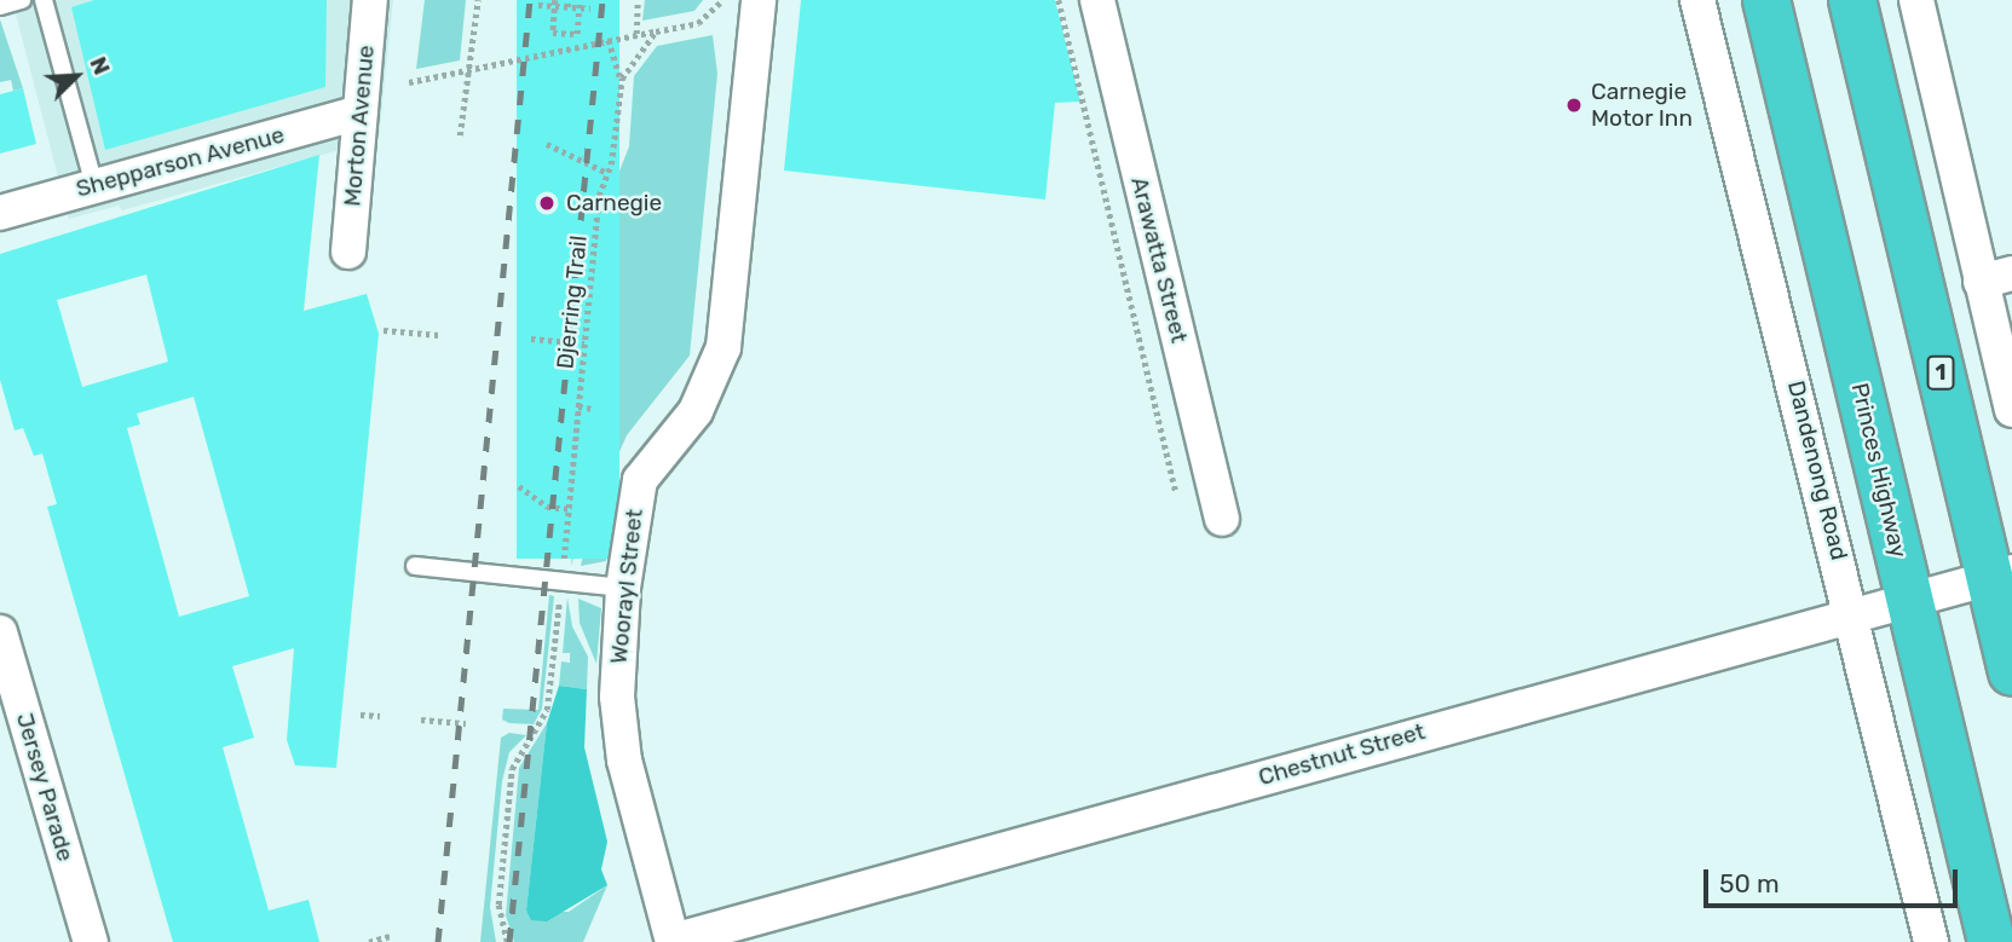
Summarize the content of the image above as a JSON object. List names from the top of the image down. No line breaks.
{"streets":{"highway":["1","Princes Highway"],"street":["Morton Avenue","Shepparson Avenue","Arawatta Street","Dandenong Road","Woorayl Street","Chestnut Street","Jersey Parade"],"path":["Djerring Trail"]},"crossings":[["Morton Avenue","Shepparson Avenue"],["1","Chestnut Street"],["Dandenong Road","Chestnut Street"],["Princes Highway","Chestnut Street"],["Woorayl Street","Chestnut Street"]],"places":["Carnegie Motor Inn","Carnegie"],"scale_bar":"50 m","north":"top right"}
